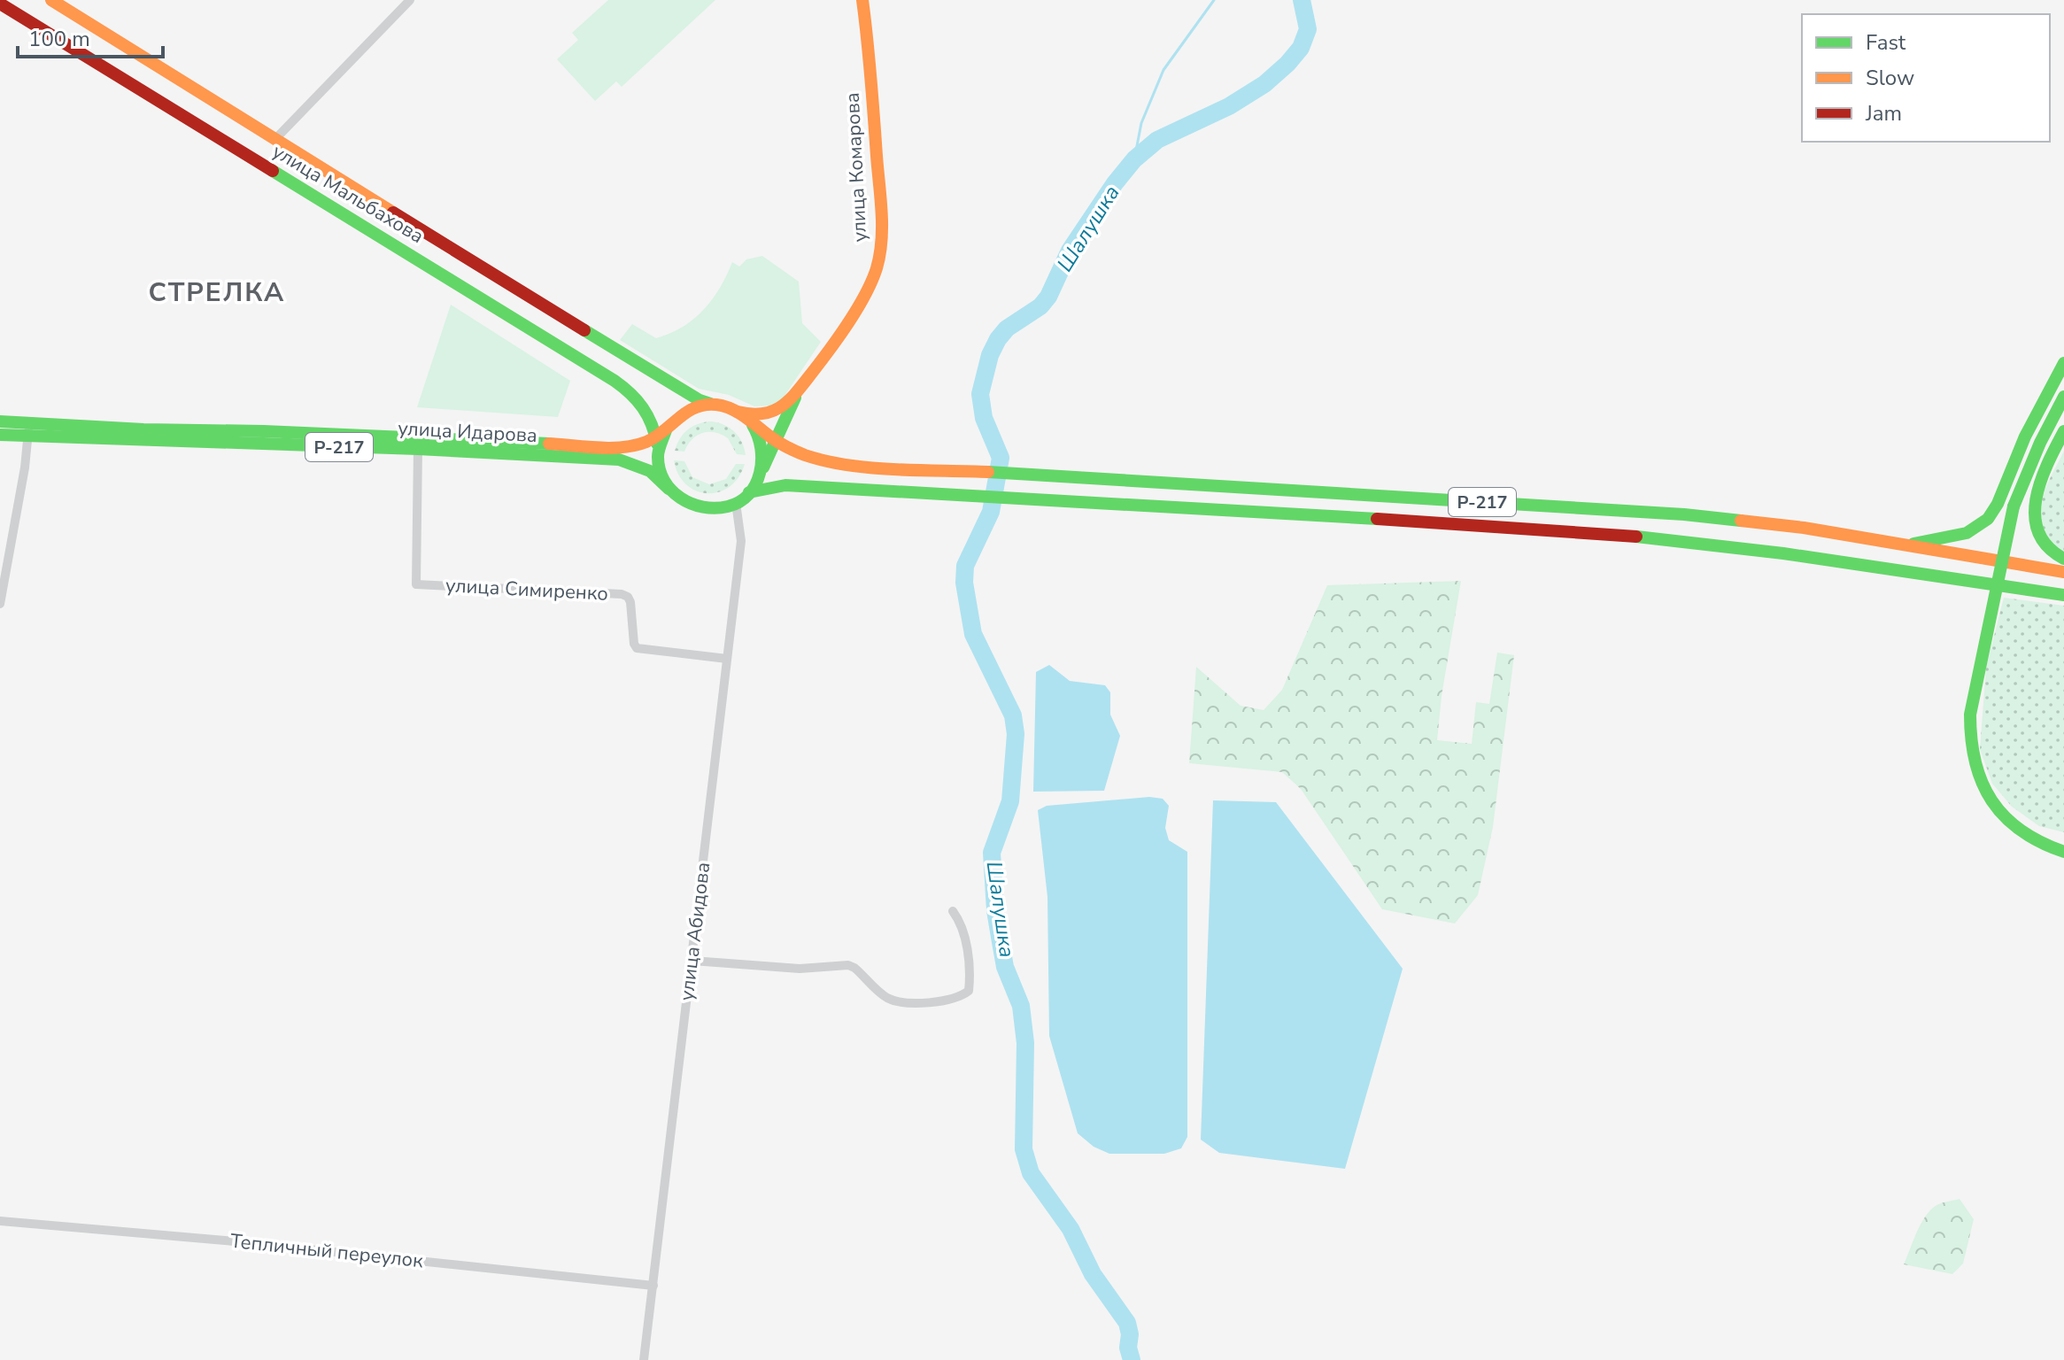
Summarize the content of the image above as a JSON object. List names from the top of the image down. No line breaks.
{"streets":{"main road":["улица Комарова","улица Мальбахова","улица Идарова","Р-217"],"street":["улица Симиренко","улица Абидова","Тепличный переулок"]},"crossings":[["улица Мальбахова","улица Идарова"],["улица Мальбахова","Р-217"],["улица Мальбахова","улица Абидова"],["улица Идарова","Р-217"],["улица Идарова","улица Симиренко"],["улица Идарова","улица Абидова"],["Р-217","улица Абидова"],["улица Симиренко","улица Абидова"],["улица Абидова","Тепличный переулок"]],"districts":["СТРЕЛКА"],"water":["Шалушка"],"legend":["Fast","Slow","Jam"],"scale_bar":"100 m"}
